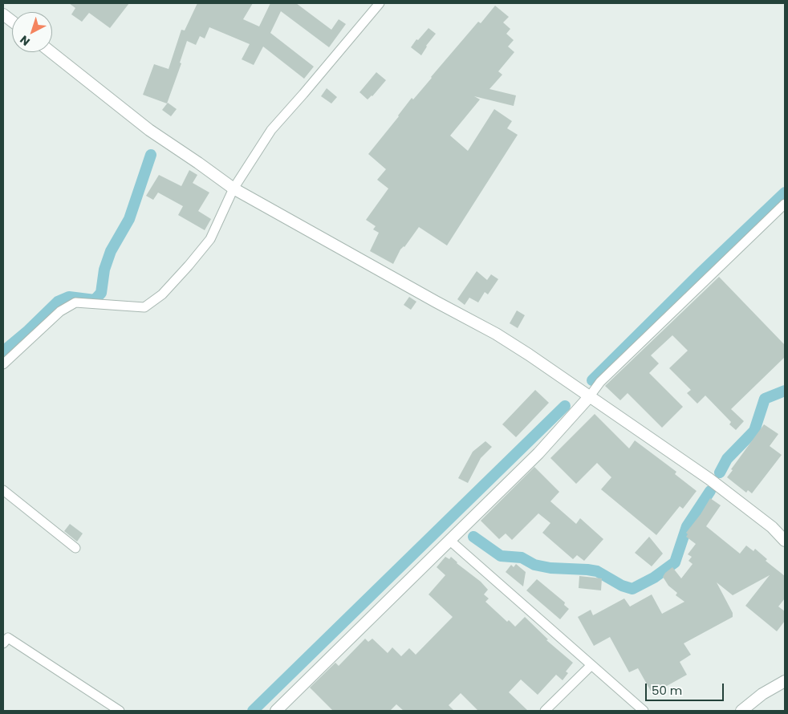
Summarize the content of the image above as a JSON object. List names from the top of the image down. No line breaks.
{"scale_bar":"50 m","north":"bottom left"}
